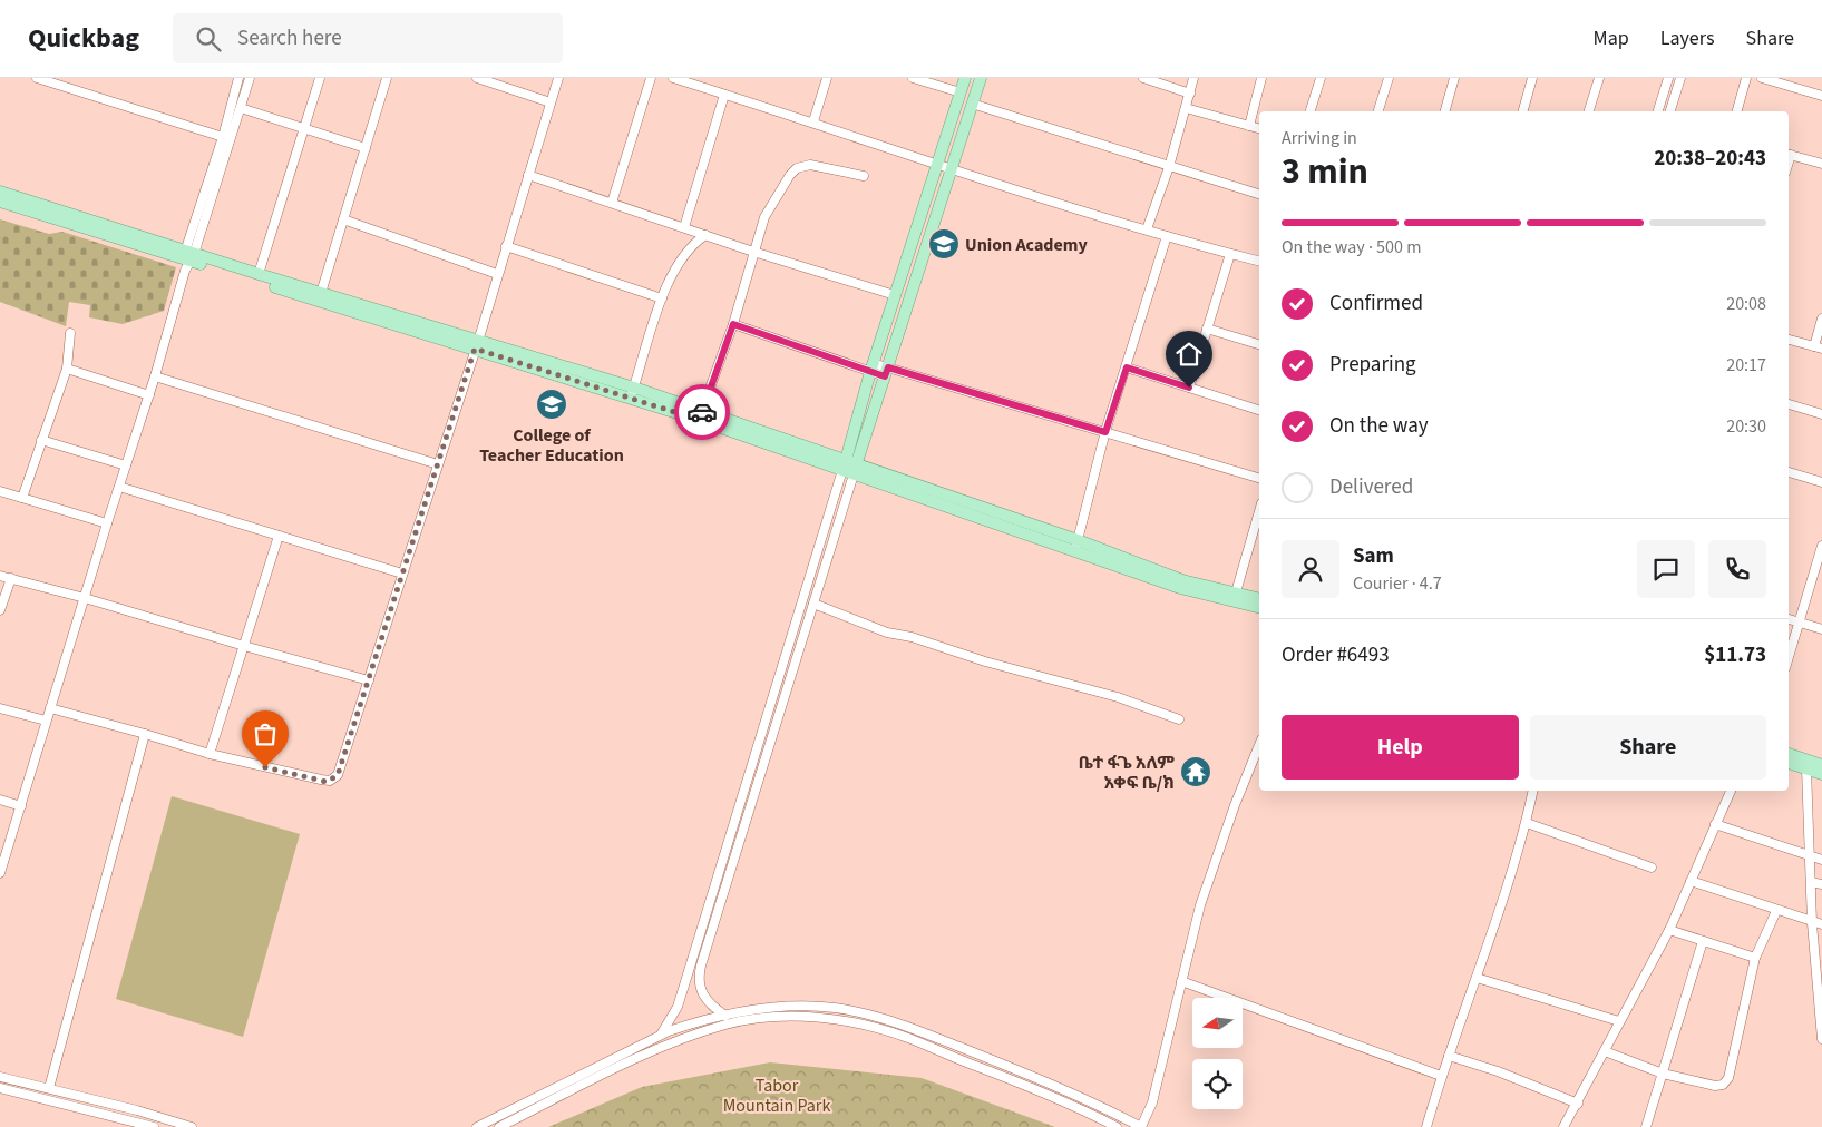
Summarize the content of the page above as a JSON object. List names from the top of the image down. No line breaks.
{"parks":["Tabor Mountain Park"],"places":{"school or university":["Union Academy","College of Teacher Education"],"temple":["ቤተ ፋጌ አለም አቀፍ ቤ/ክ"]},"north":"left","page":{"header":"Quickbag","search":"Search here","nav":["Map","Layers","Share"],"heading":["3 min","Arriving in","20:38–20:43"],"panel":["Sam","Courier · 4.7","Order #6493","$11.73"],"bar":"On the way · 500 m","list":[["Confirmed","20:08"],["Preparing","20:17"],["On the way","20:30"],"Delivered"],"buttons":["Help","Share"]}}
